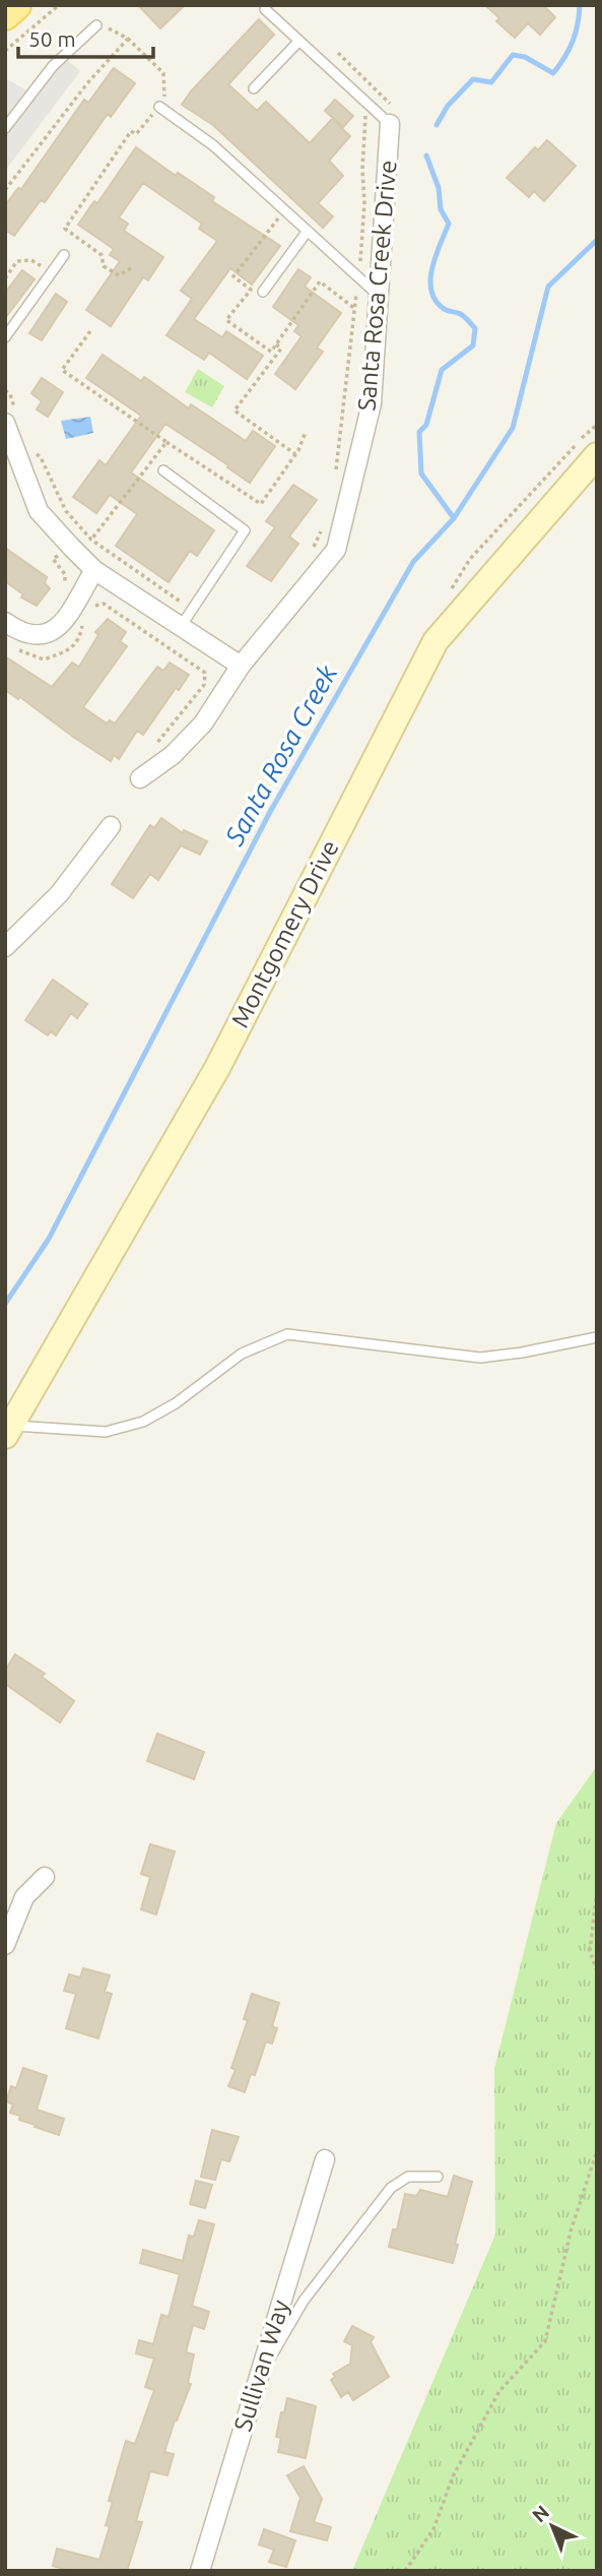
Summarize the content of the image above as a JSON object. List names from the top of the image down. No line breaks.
{"streets":{"street":["Santa Rosa Creek Drive","Montgomery Drive","Sullivan Way"]},"water":["Santa Rosa Creek"],"scale_bar":"50 m","north":"top left"}
